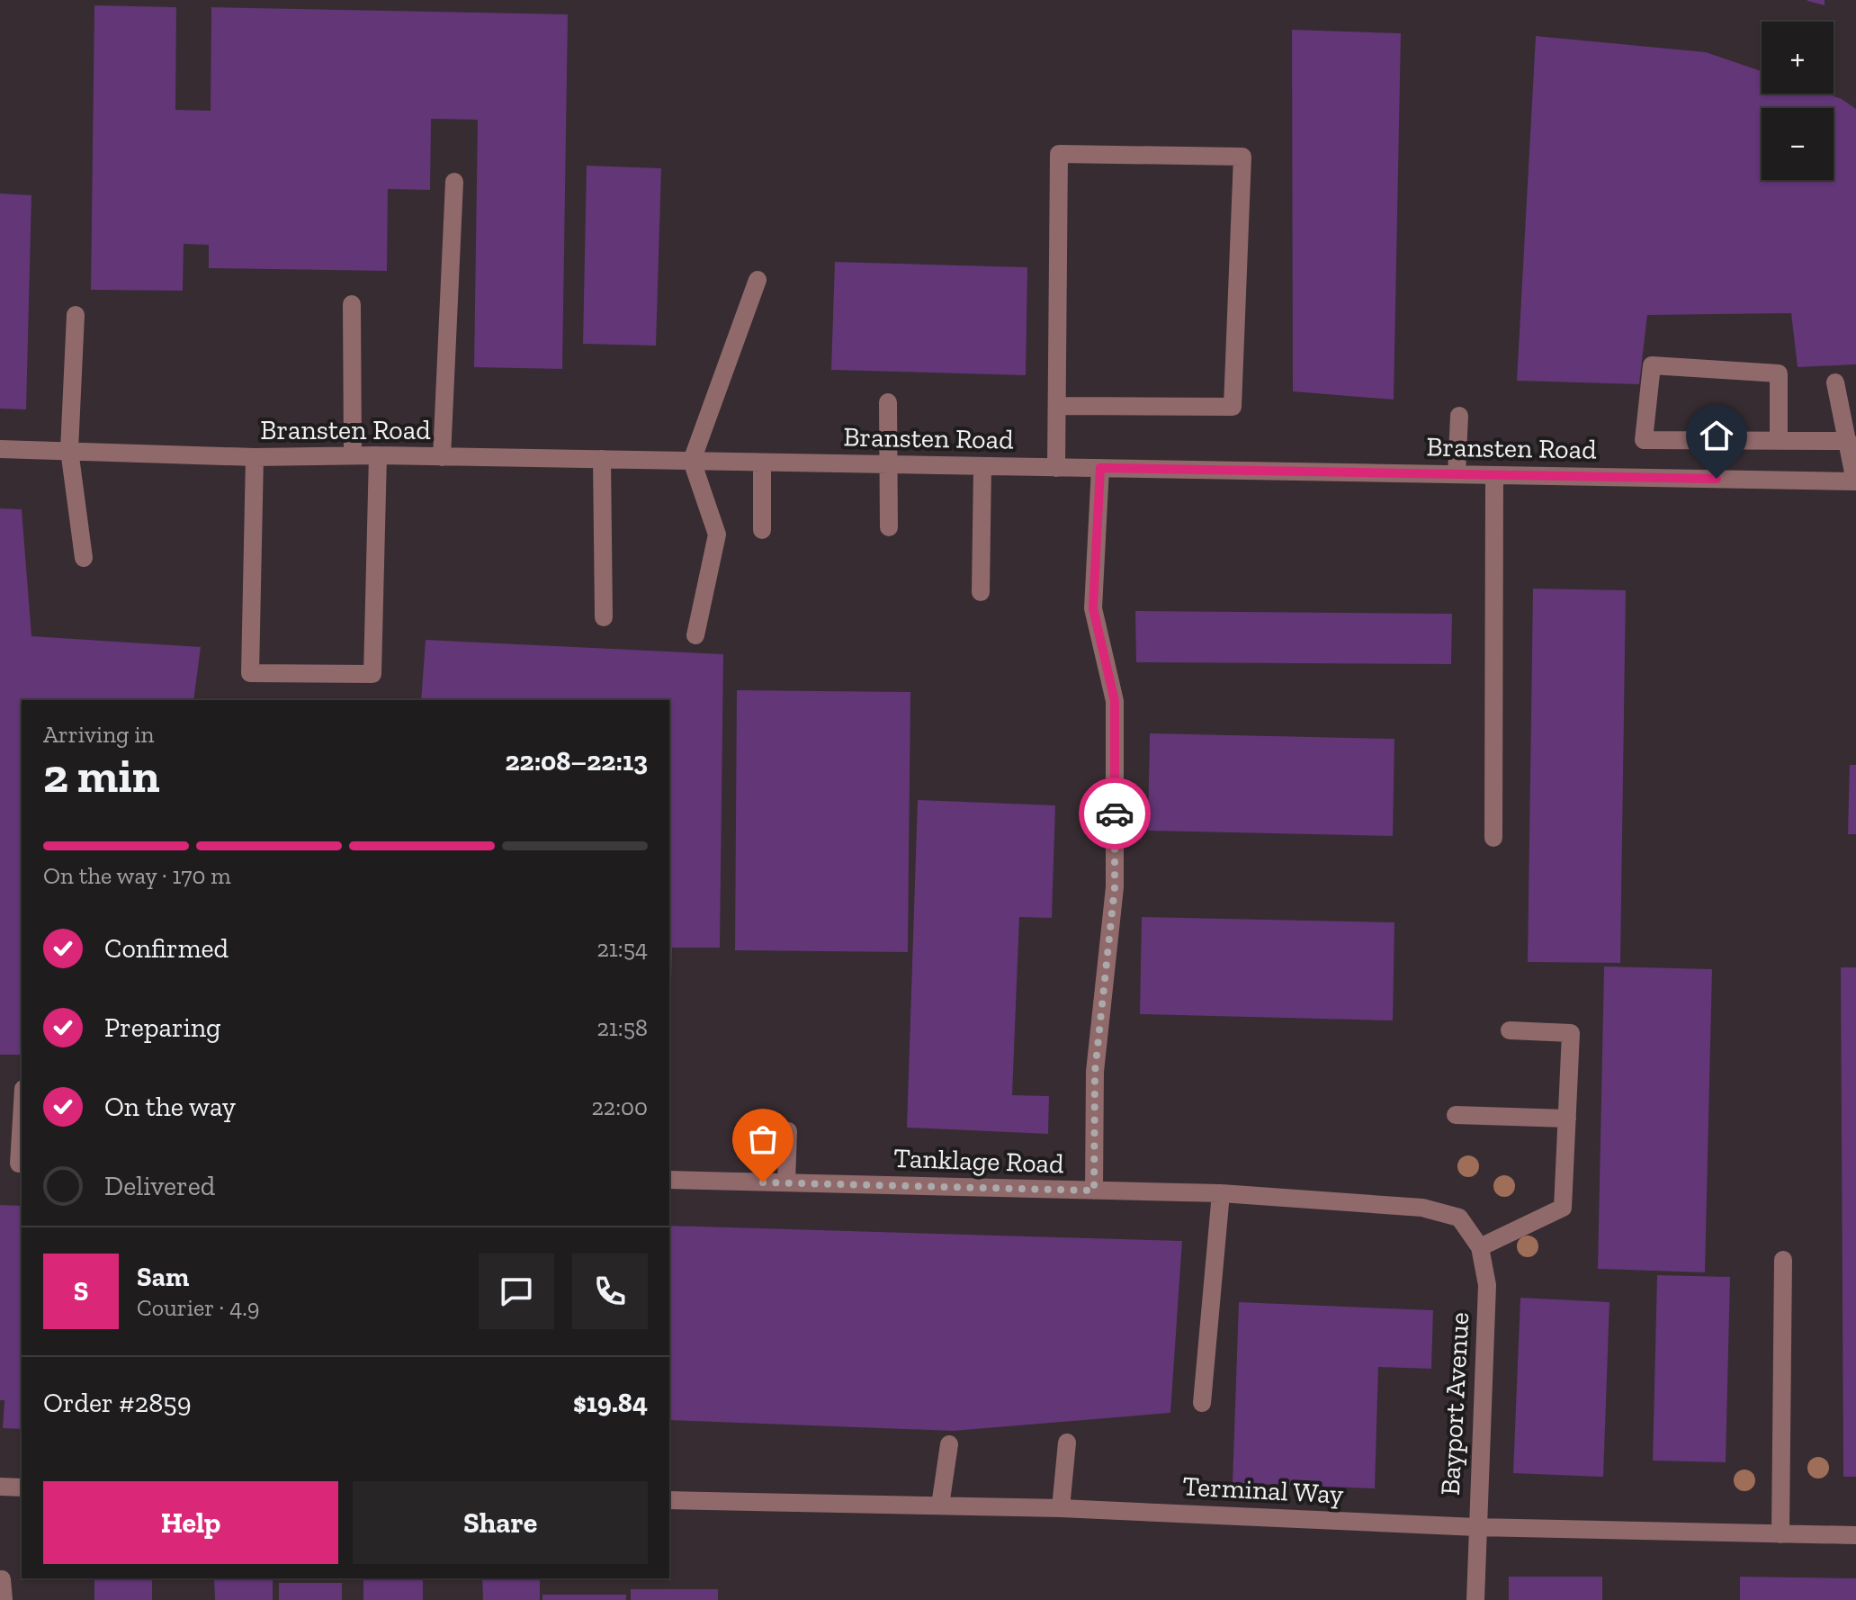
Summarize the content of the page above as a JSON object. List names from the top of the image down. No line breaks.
{"streets":{"street":["Bransten Road","Tanklage Road","Bayport Avenue","Terminal Way"]},"crossings":[["Tanklage Road","Bayport Avenue"],["Bayport Avenue","Terminal Way"]],"page":{"map_buttons":["+","−"],"heading":["2 min","Arriving in","22:08–22:13"],"panel":["Sam","Courier · 4.9","Order #2859","$19.84"],"bar":"On the way · 170 m","list":[["Confirmed","21:54"],["Preparing","21:58"],["On the way","22:00"],"Delivered"],"round":"S","buttons":["Help","Share"]}}
